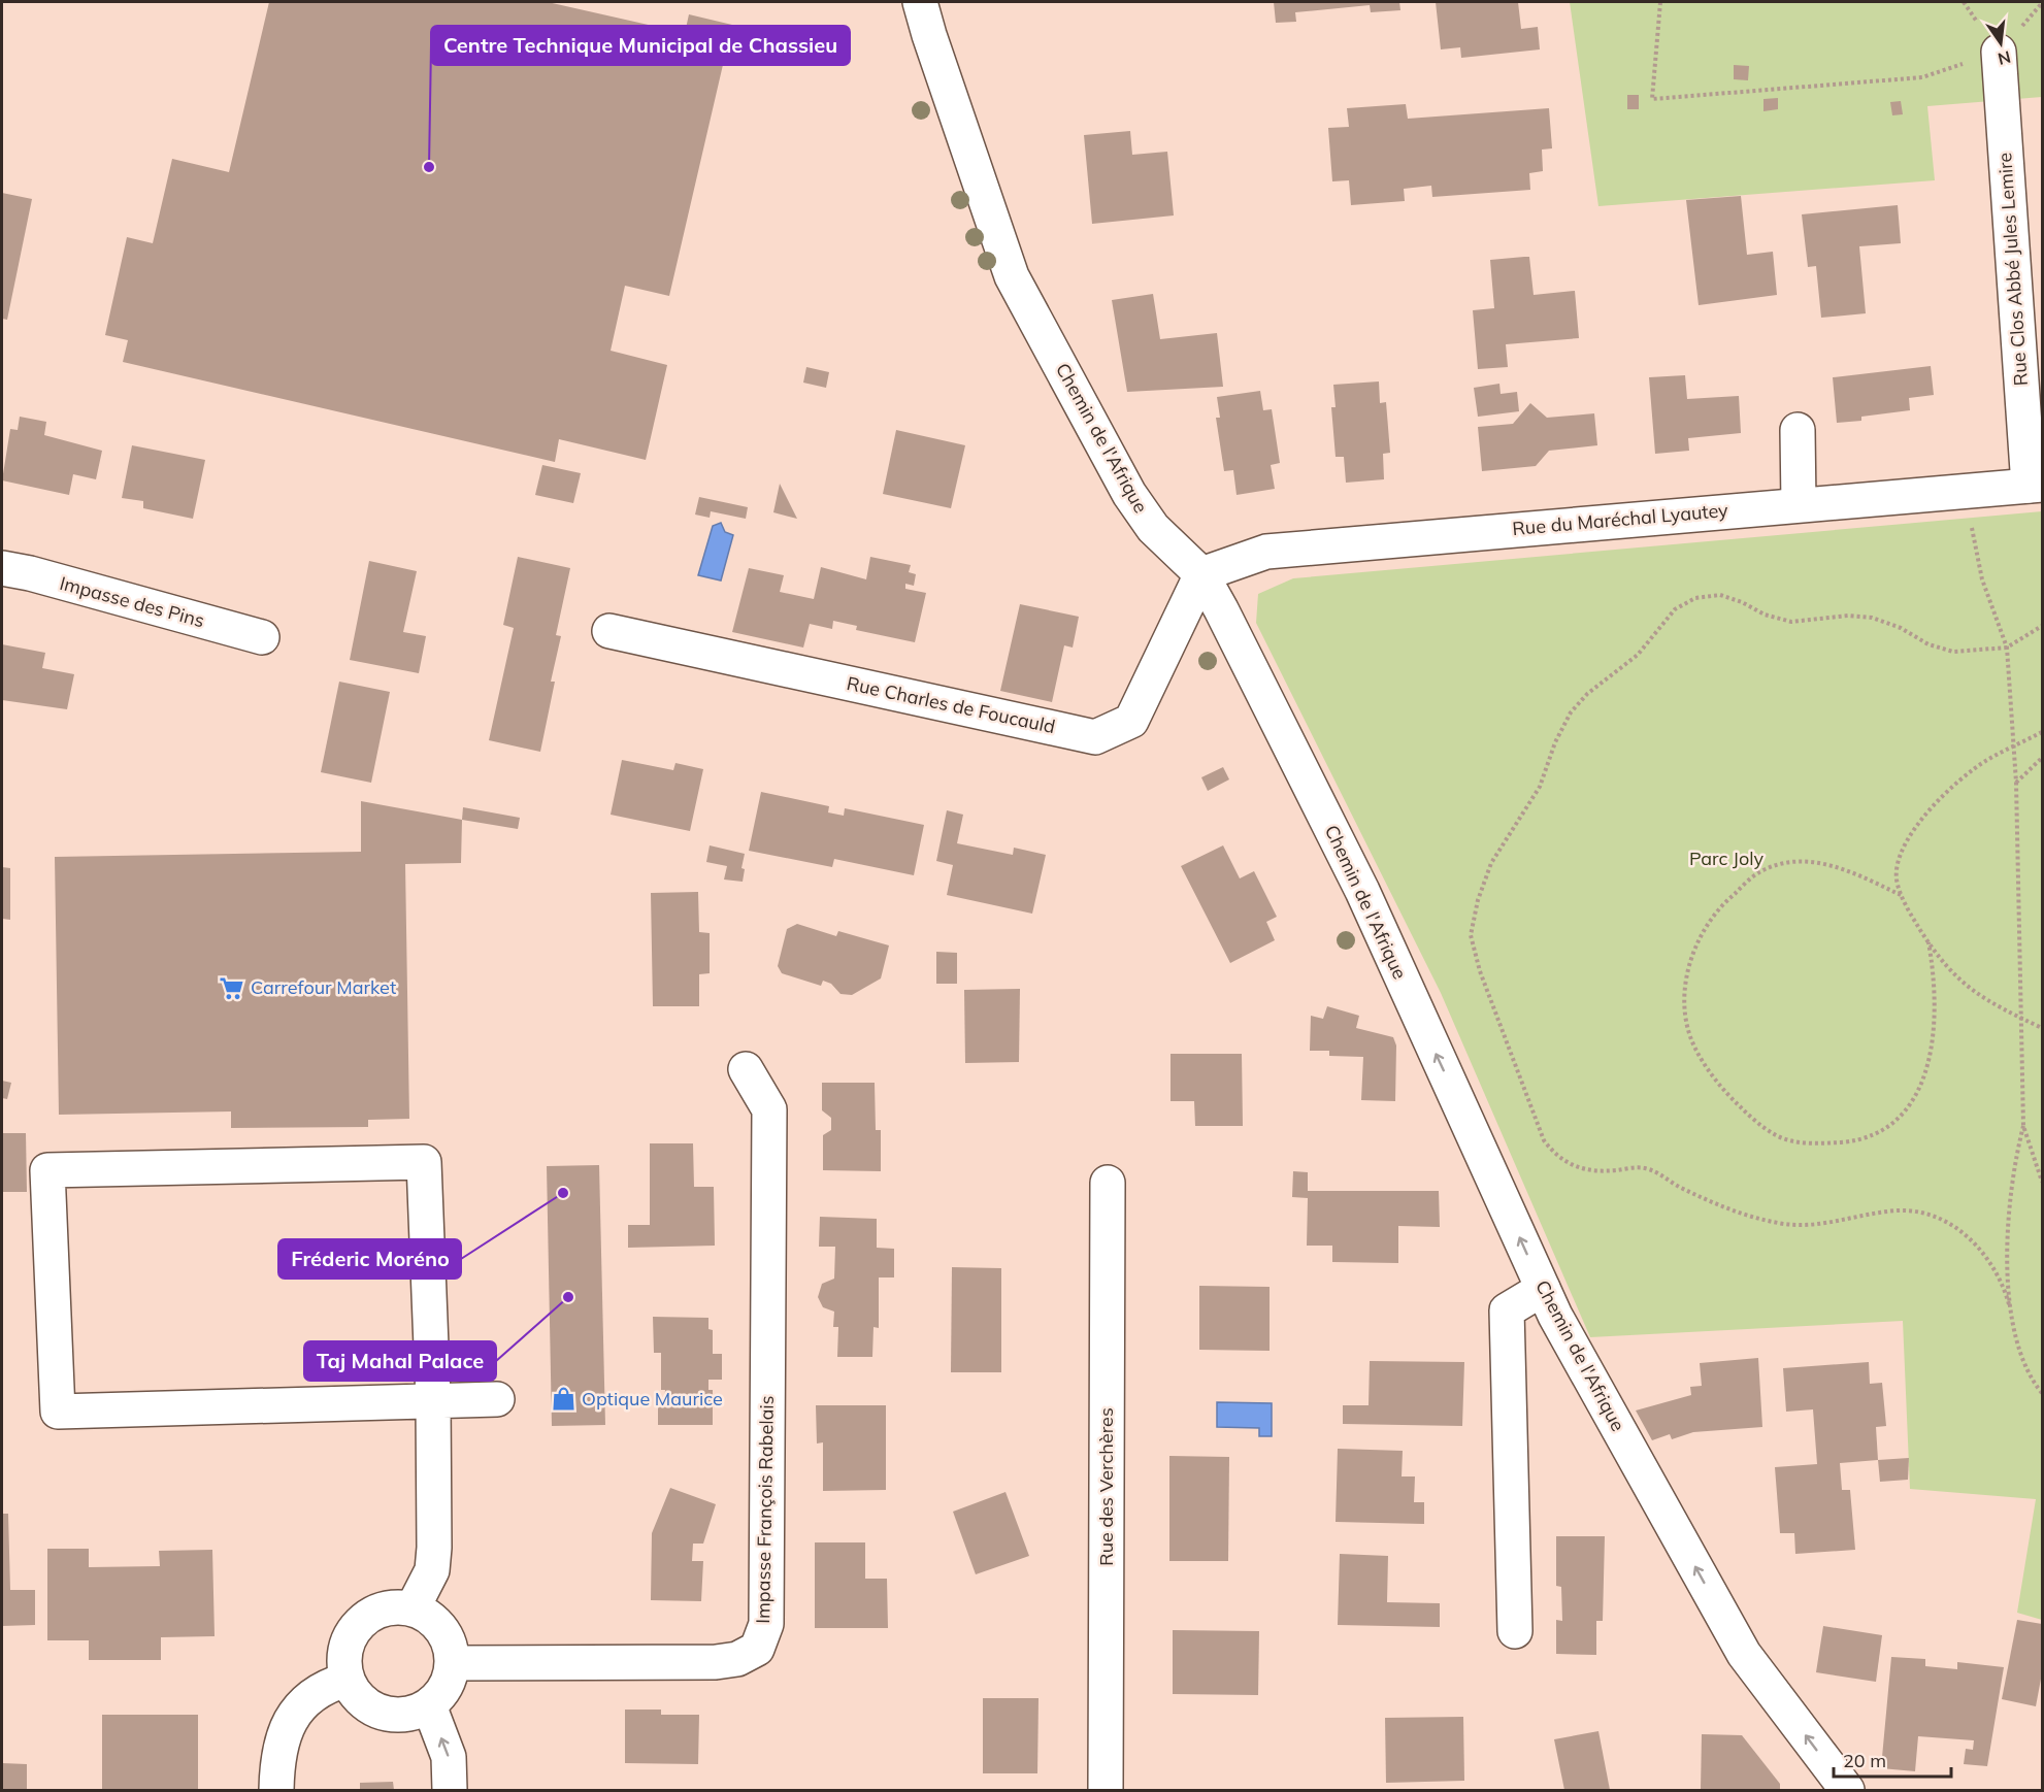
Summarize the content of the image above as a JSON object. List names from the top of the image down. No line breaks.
{"streets":{"street":["Rue Clos Abbé Jules Lemire","Chemin de l'Afrique","Rue du Maréchal Lyautey","Impasse des Pins","Rue Charles de Foucauld","Rue des Verchères","Impasse François Rabelais"]},"crossings":[["Rue Clos Abbé Jules Lemire","Rue du Maréchal Lyautey"],["Chemin de l'Afrique","Rue du Maréchal Lyautey"],["Chemin de l'Afrique","Rue Charles de Foucauld"],["Rue du Maréchal Lyautey","Rue Charles de Foucauld"]],"one_way":["Chemin de l'Afrique"],"parks":["Parc Joly"],"places":{"other":["Centre Technique Municipal de Chassieu","Fréderic Moréno","Taj Mahal Palace"],"supermarket":["Carrefour Market"],"shop":["Optique Maurice"]},"scale_bar":"20 m","north":"bottom"}
